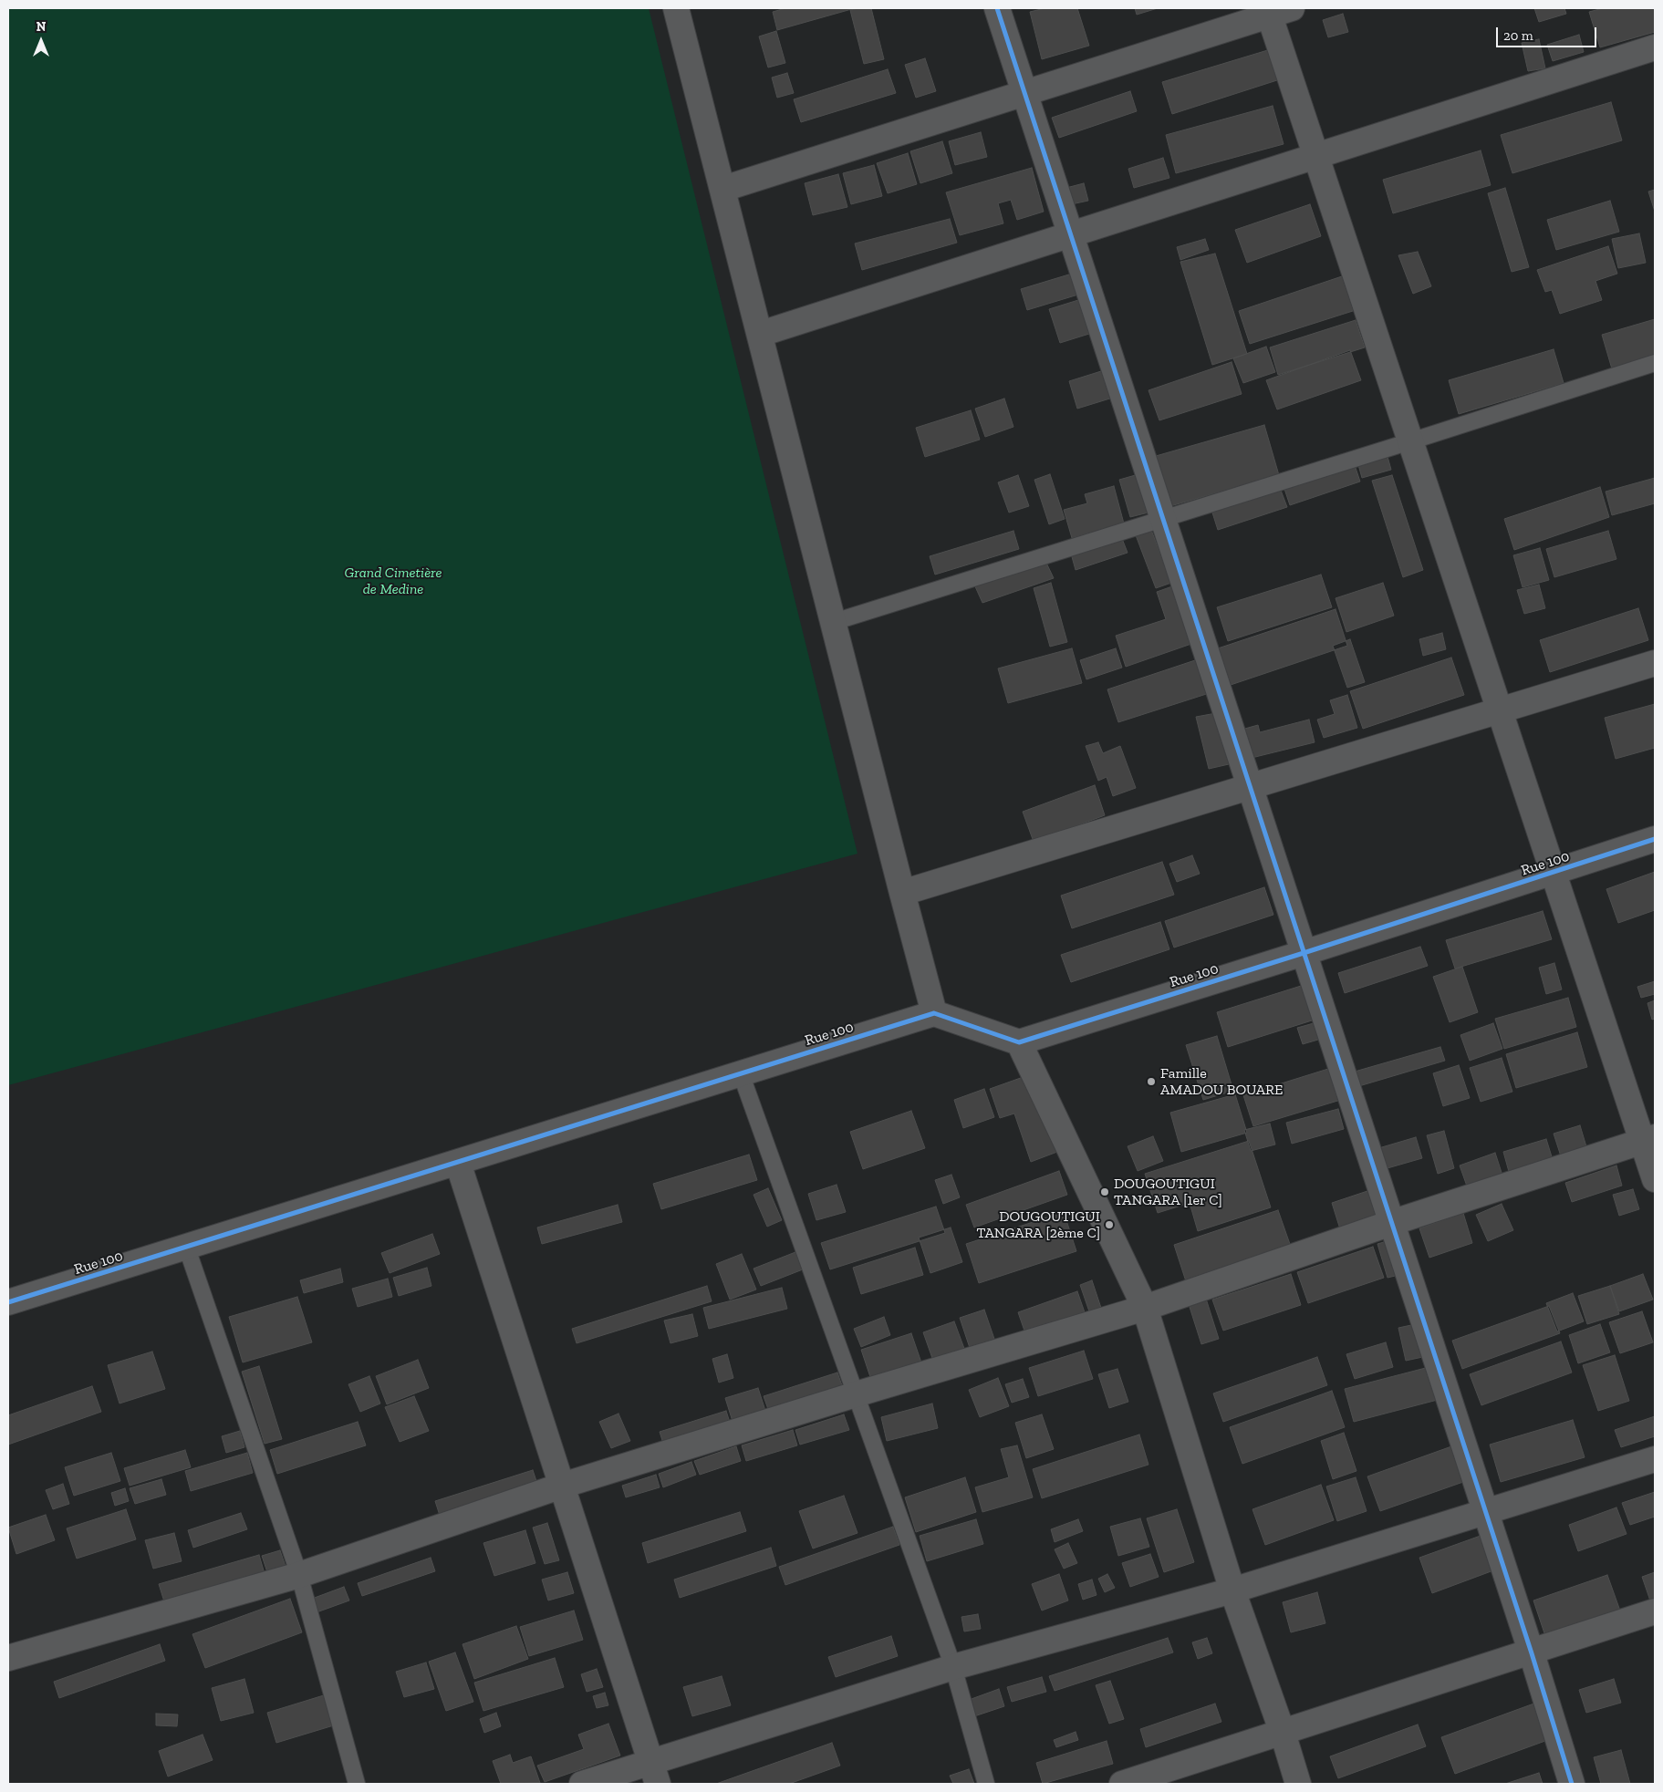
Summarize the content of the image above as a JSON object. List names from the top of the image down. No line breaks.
{"streets":{"street":["Rue 100"]},"parks":["Grand Cimetière de Medine"],"places":["Famille AMADOU BOUARE","DOUGOUTIGUI TANGARA [1er C]","DOUGOUTIGUI TANGARA [2ème C]"],"scale_bar":"20 m","north":"top"}
